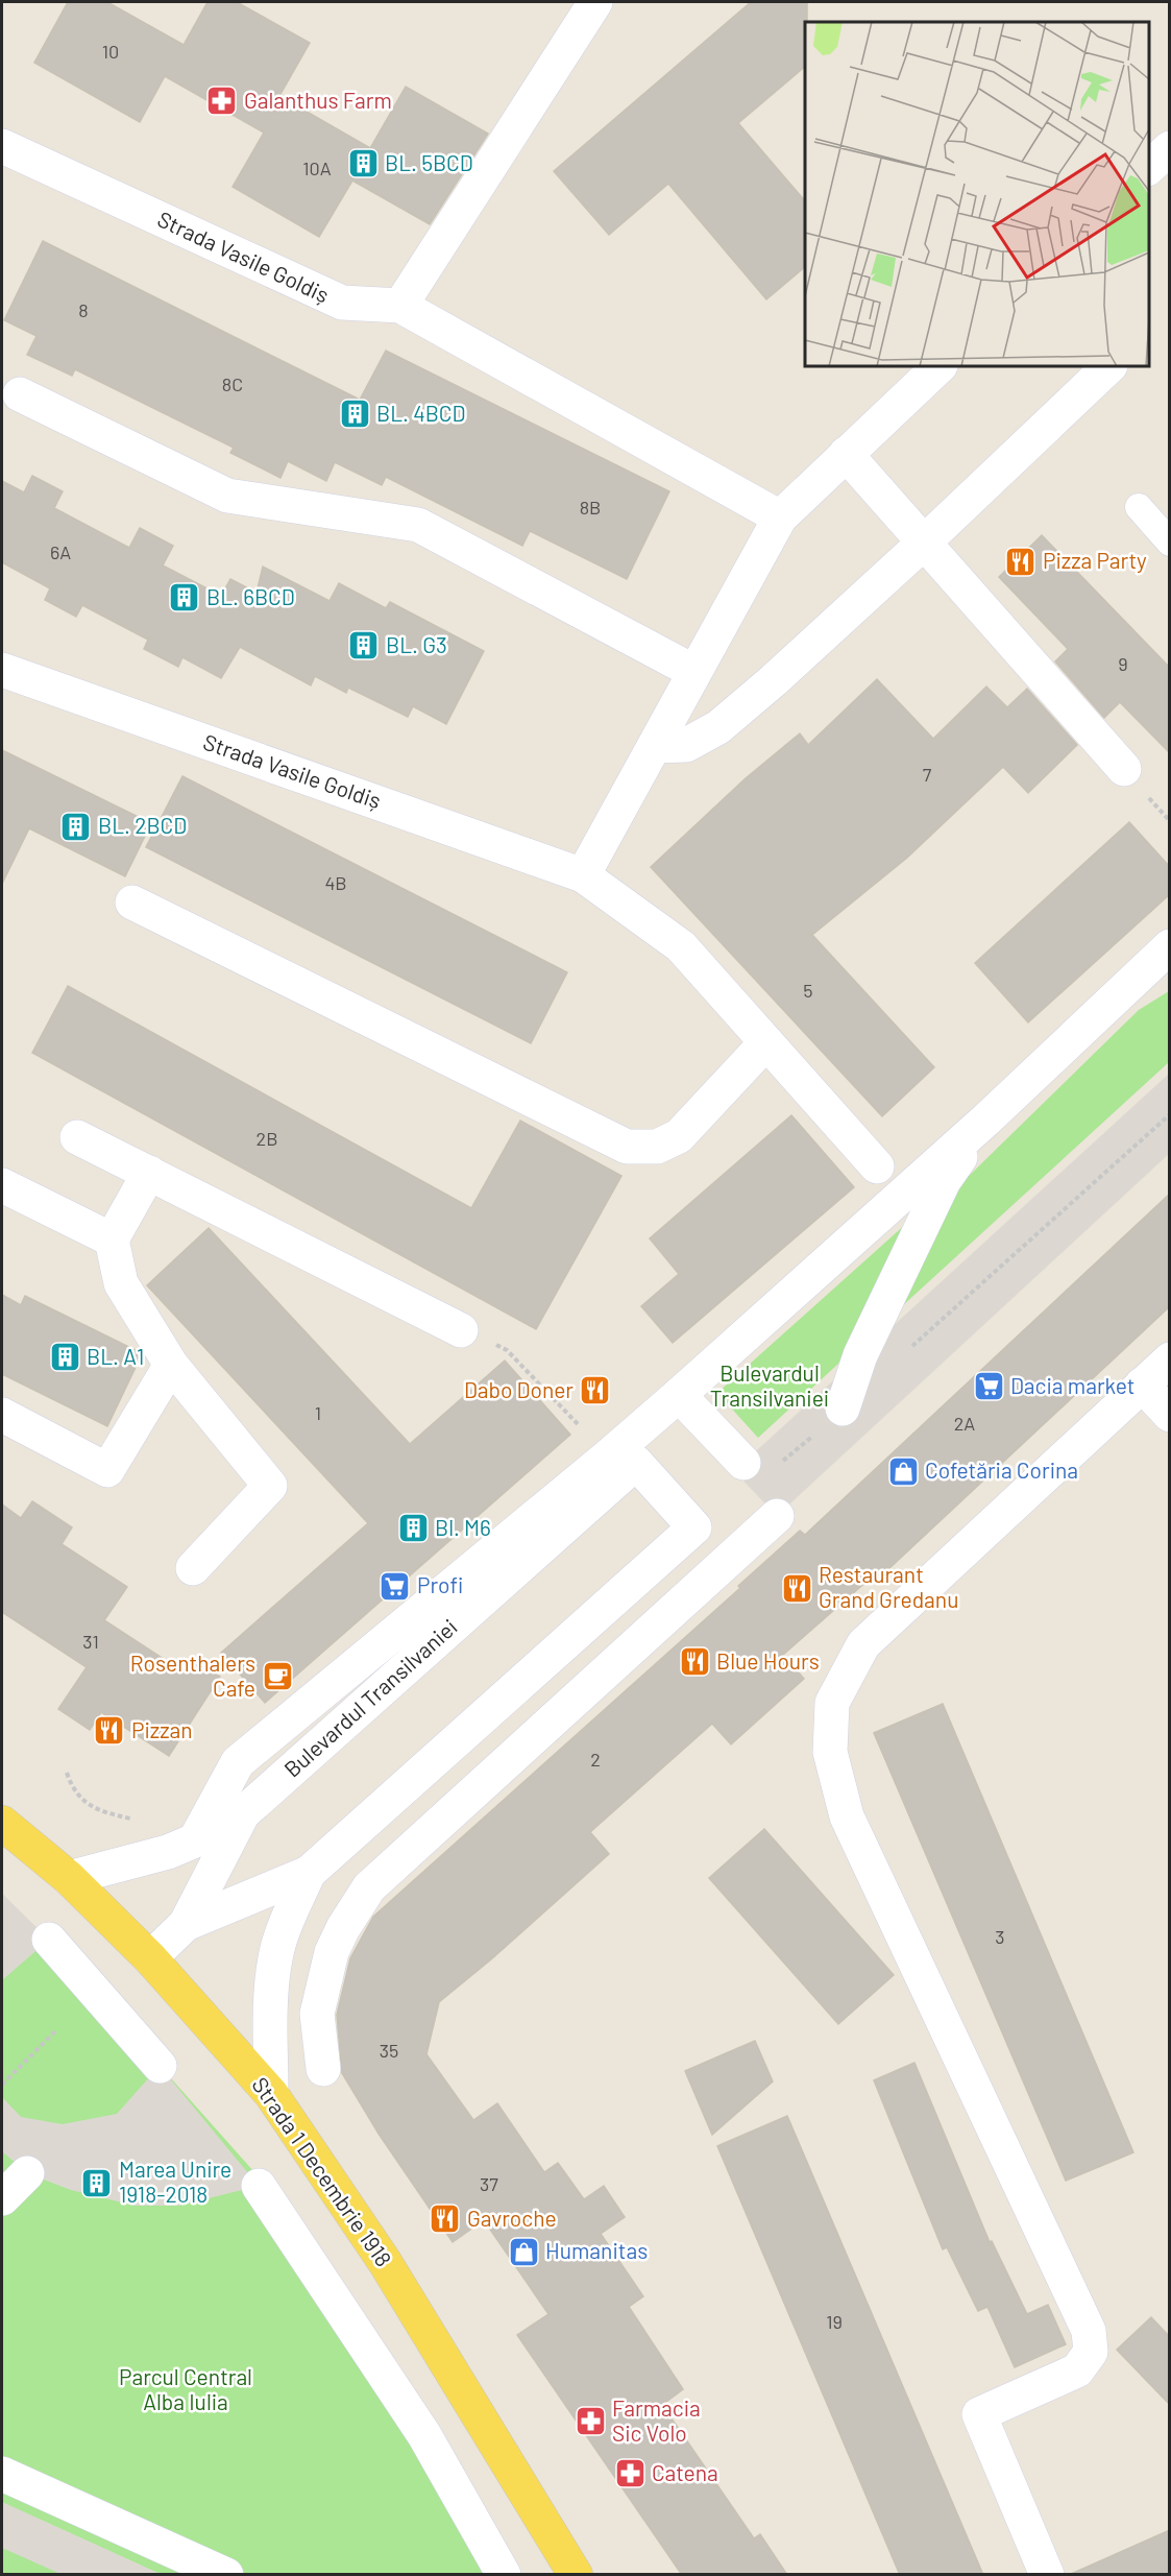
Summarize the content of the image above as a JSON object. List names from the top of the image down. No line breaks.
{"streets":{"main road":["Strada 1 Decembrie 1918"],"street":["Strada Vasile Goldiș","Bulevardul Transilvaniei"]},"crossings":[["Bulevardul Transilvaniei","Strada 1 Decembrie 1918"]],"parks":["Bulevardul Transilvaniei","Parcul Central Alba Iulia"],"places":{"pharmacy":["Galanthus Farm","Farmacia Sic Volo","Catena"],"building":["BL. 5BCD","BL. 4BCD","BL. 6BCD","BL. G3","BL. 2BCD","BL. A1","Bl. M6","Marea Unire 1918-2018"],"restaurant":["Pizza Party","Dabo Doner","Restaurant Grand Gredanu","Blue Hours","Pizzan","Gavroche"],"supermarket":["Dacia market","Profi"],"shop":["Cofetăria Corina","Humanitas"],"cafe":["Rosenthalers Cafe"]},"house_numbers":["10","10A","8","8C","8B","6A","9","7","4B","5","2B","1","2A","31","2","3","35","37","19"]}
